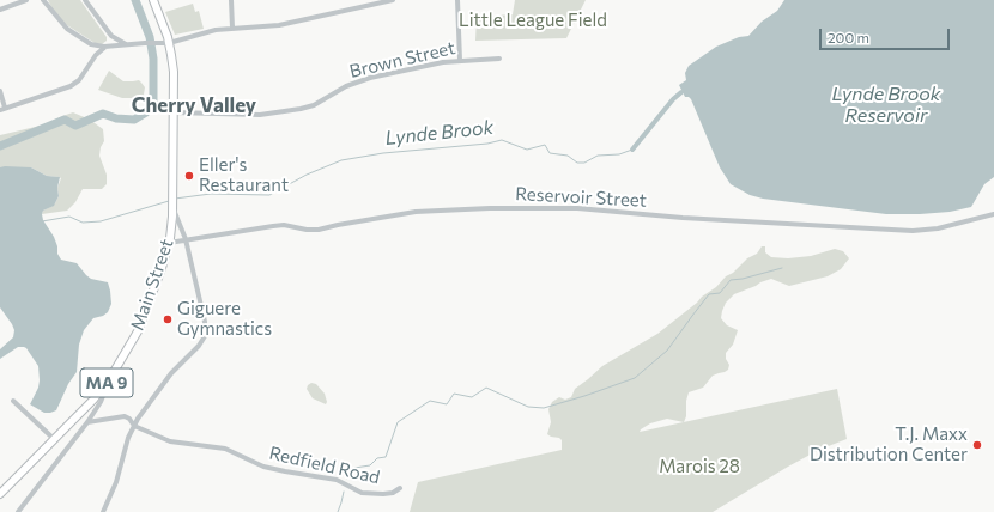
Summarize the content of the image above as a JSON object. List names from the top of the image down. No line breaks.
{"streets":{"highway":["Main Street","MA 9"],"street":["Brown Street","Reservoir Street","Redfield Road"]},"crossings":[["Brown Street","Main Street"],["Reservoir Street","Main Street"]],"districts":["Cherry Valley"],"water":["Lynde Brook Reservoir","Lynde Brook"],"parks":["Little League Field","Marois 28"],"places":["Eller's Restaurant","Giguere Gymnastics","T.J. Maxx Distribution Center"],"scale_bar":"200 m"}
